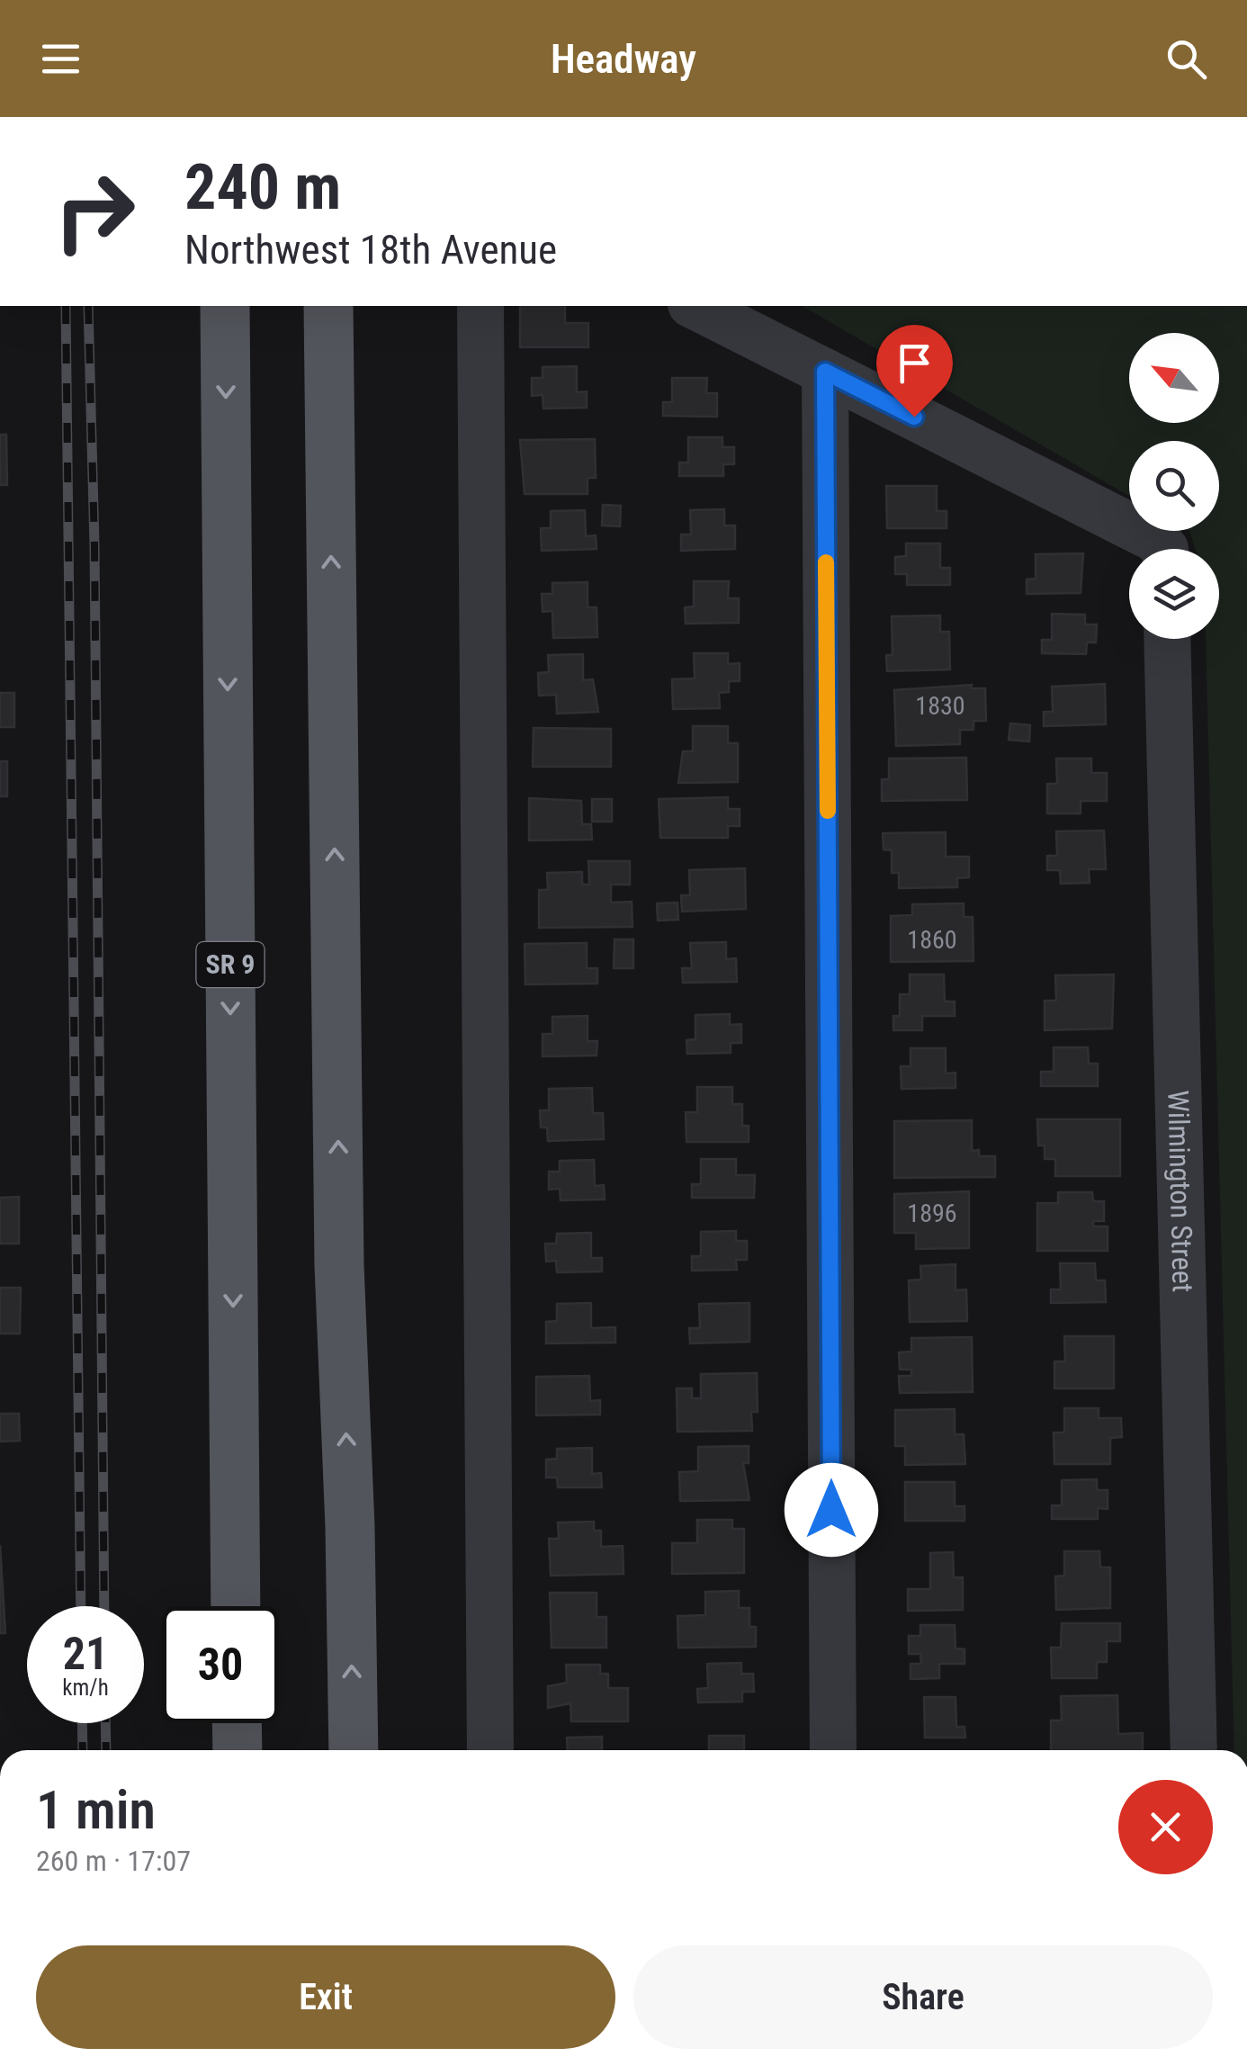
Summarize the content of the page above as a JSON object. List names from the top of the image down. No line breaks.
{"streets":{"main road":["SR 9"],"street":["Wilmington Street"]},"house_numbers":["1830","1860","1896"],"north":"top left","page":{"header":"Headway","turn":["240 m","Northwest 18th Avenue"],"speed":"21 km/h","limit":"30","heading":["1 min","260 m · 17:07"],"buttons":["Exit","Share"]}}
